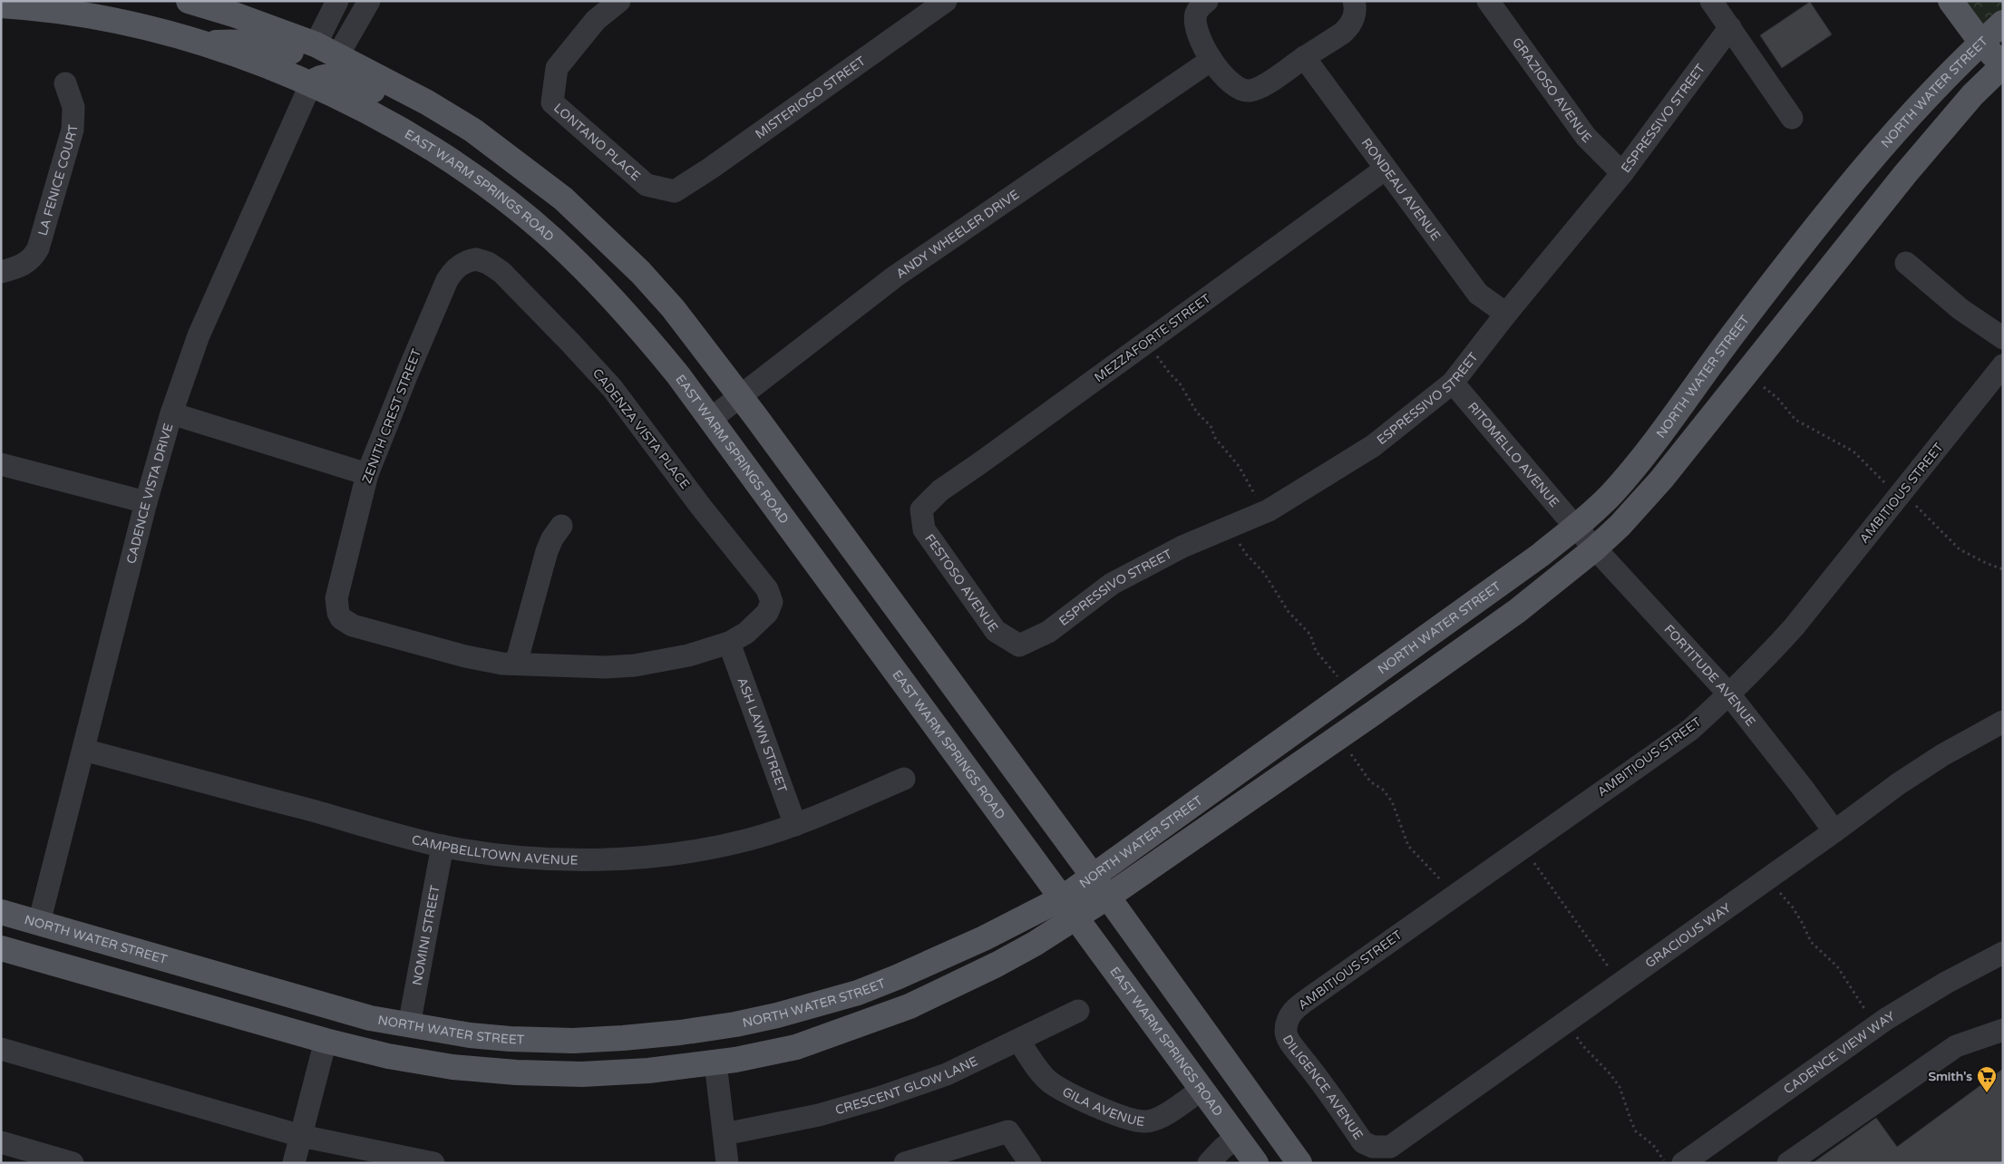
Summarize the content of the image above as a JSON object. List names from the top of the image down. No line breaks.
{"streets":{"main road":["NORTH WATER STREET","EAST WARM SPRINGS ROAD"],"street":["GRAZIOSO AVENUE","MISTERIOSO STREET","ESPRESSIVO STREET","LONTANO PLACE","LA FENICE COURT","RONDEAU AVENUE","ANDY WHEELER DRIVE","MEZZAFORTE STREET","ZENITH CREST STREET","CADENZA VISTA PLACE","RITOMELLO AVENUE","AMBITIOUS STREET","CADENCE VISTA DRIVE","FESTOSO AVENUE","FORTITUDE AVENUE","ASH LAWN STREET","CAMPBELLTOWN AVENUE","NOMINI STREET","GRACIOUS WAY","CADENCE VIEW WAY","CRESCENT GLOW LANE","DILIGENCE AVENUE","GILA AVENUE"]},"crossings":[["GRAZIOSO AVENUE","ESPRESSIVO STREET"],["NORTH WATER STREET","EAST WARM SPRINGS ROAD"],["NORTH WATER STREET","RITOMELLO AVENUE"],["NORTH WATER STREET","CADENCE VISTA DRIVE"],["NORTH WATER STREET","FORTITUDE AVENUE"],["NORTH WATER STREET","NOMINI STREET"],["MISTERIOSO STREET","LONTANO PLACE"],["ESPRESSIVO STREET","RONDEAU AVENUE"],["ESPRESSIVO STREET","RITOMELLO AVENUE"],["ESPRESSIVO STREET","FESTOSO AVENUE"],["EAST WARM SPRINGS ROAD","ANDY WHEELER DRIVE"],["EAST WARM SPRINGS ROAD","CADENCE VISTA DRIVE"],["EAST WARM SPRINGS ROAD","GILA AVENUE"],["RONDEAU AVENUE","MEZZAFORTE STREET"],["MEZZAFORTE STREET","FESTOSO AVENUE"],["ZENITH CREST STREET","CADENZA VISTA PLACE"],["CADENZA VISTA PLACE","ASH LAWN STREET"],["RITOMELLO AVENUE","FORTITUDE AVENUE"],["AMBITIOUS STREET","FORTITUDE AVENUE"],["AMBITIOUS STREET","DILIGENCE AVENUE"],["CADENCE VISTA DRIVE","CAMPBELLTOWN AVENUE"],["FORTITUDE AVENUE","GRACIOUS WAY"],["ASH LAWN STREET","CAMPBELLTOWN AVENUE"],["CAMPBELLTOWN AVENUE","NOMINI STREET"],["GRACIOUS WAY","DILIGENCE AVENUE"],["CRESCENT GLOW LANE","GILA AVENUE"]],"places":{"supermarket":["Smith's"]}}
